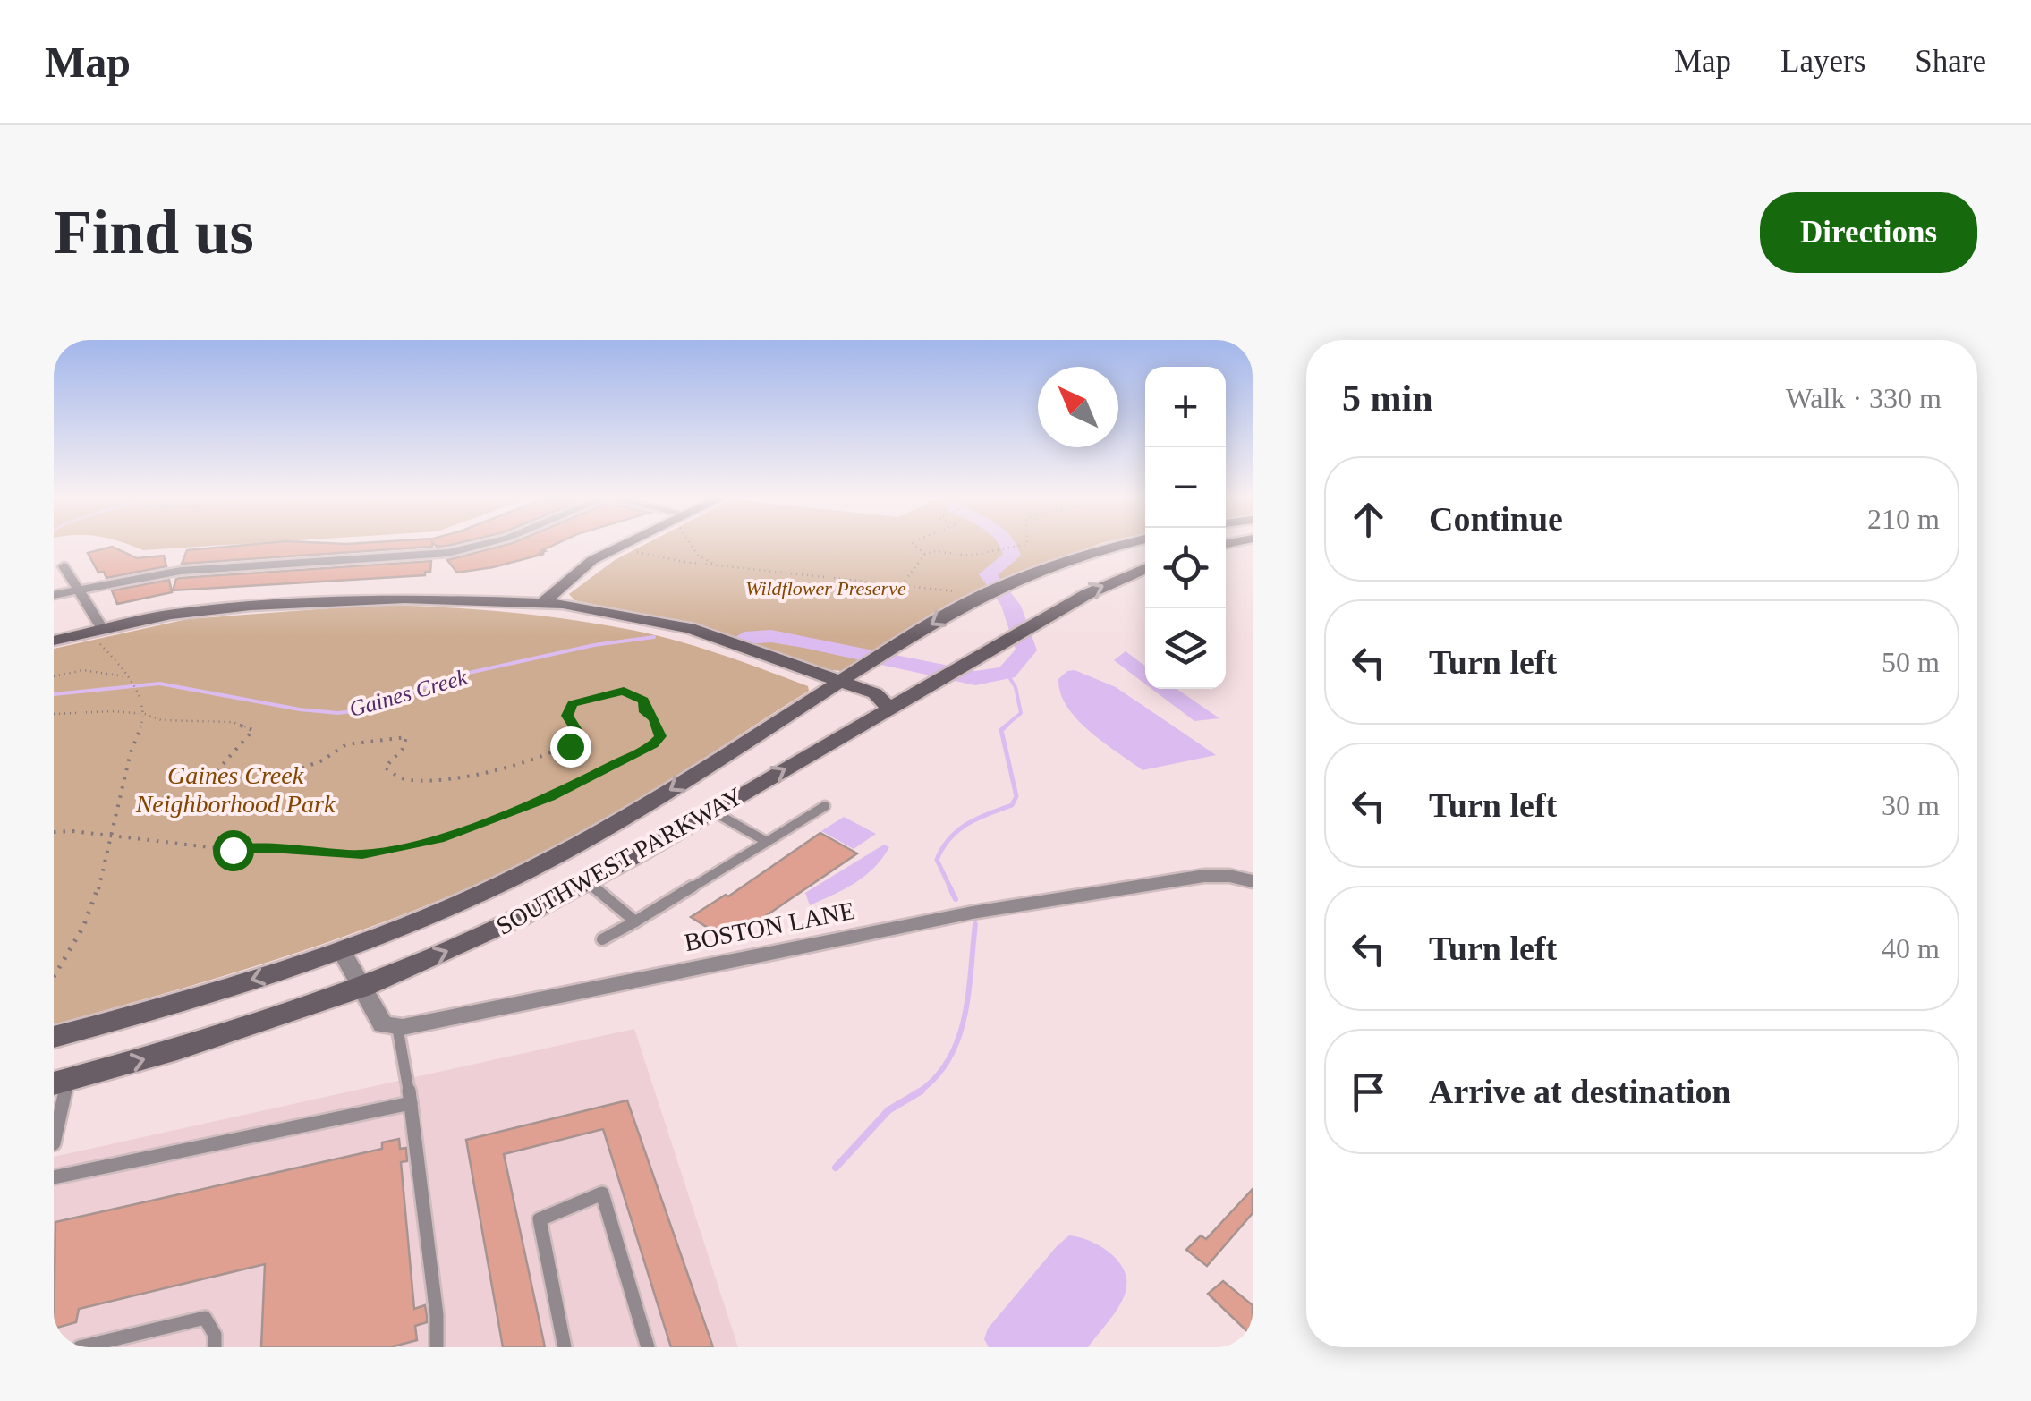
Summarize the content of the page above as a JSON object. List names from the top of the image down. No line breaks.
{"streets":{"main road":["SOUTHWEST PARKWAY"],"street":["BOSTON LANE"]},"water":["Gaines Creek"],"parks":["Wildflower Preserve","Gaines Creek Neighborhood Park"],"north":"top left","page":{"header":"Map","nav":["Map","Layers","Share"],"buttons":"Directions","title":"Find us","heading":["5 min","Walk · 330 m"],"map_buttons":["+","−"],"list":[["Continue","210 m"],["Turn left","50 m"],["Turn left","30 m"],["Turn left","40 m"],"Arrive at destination"]}}
